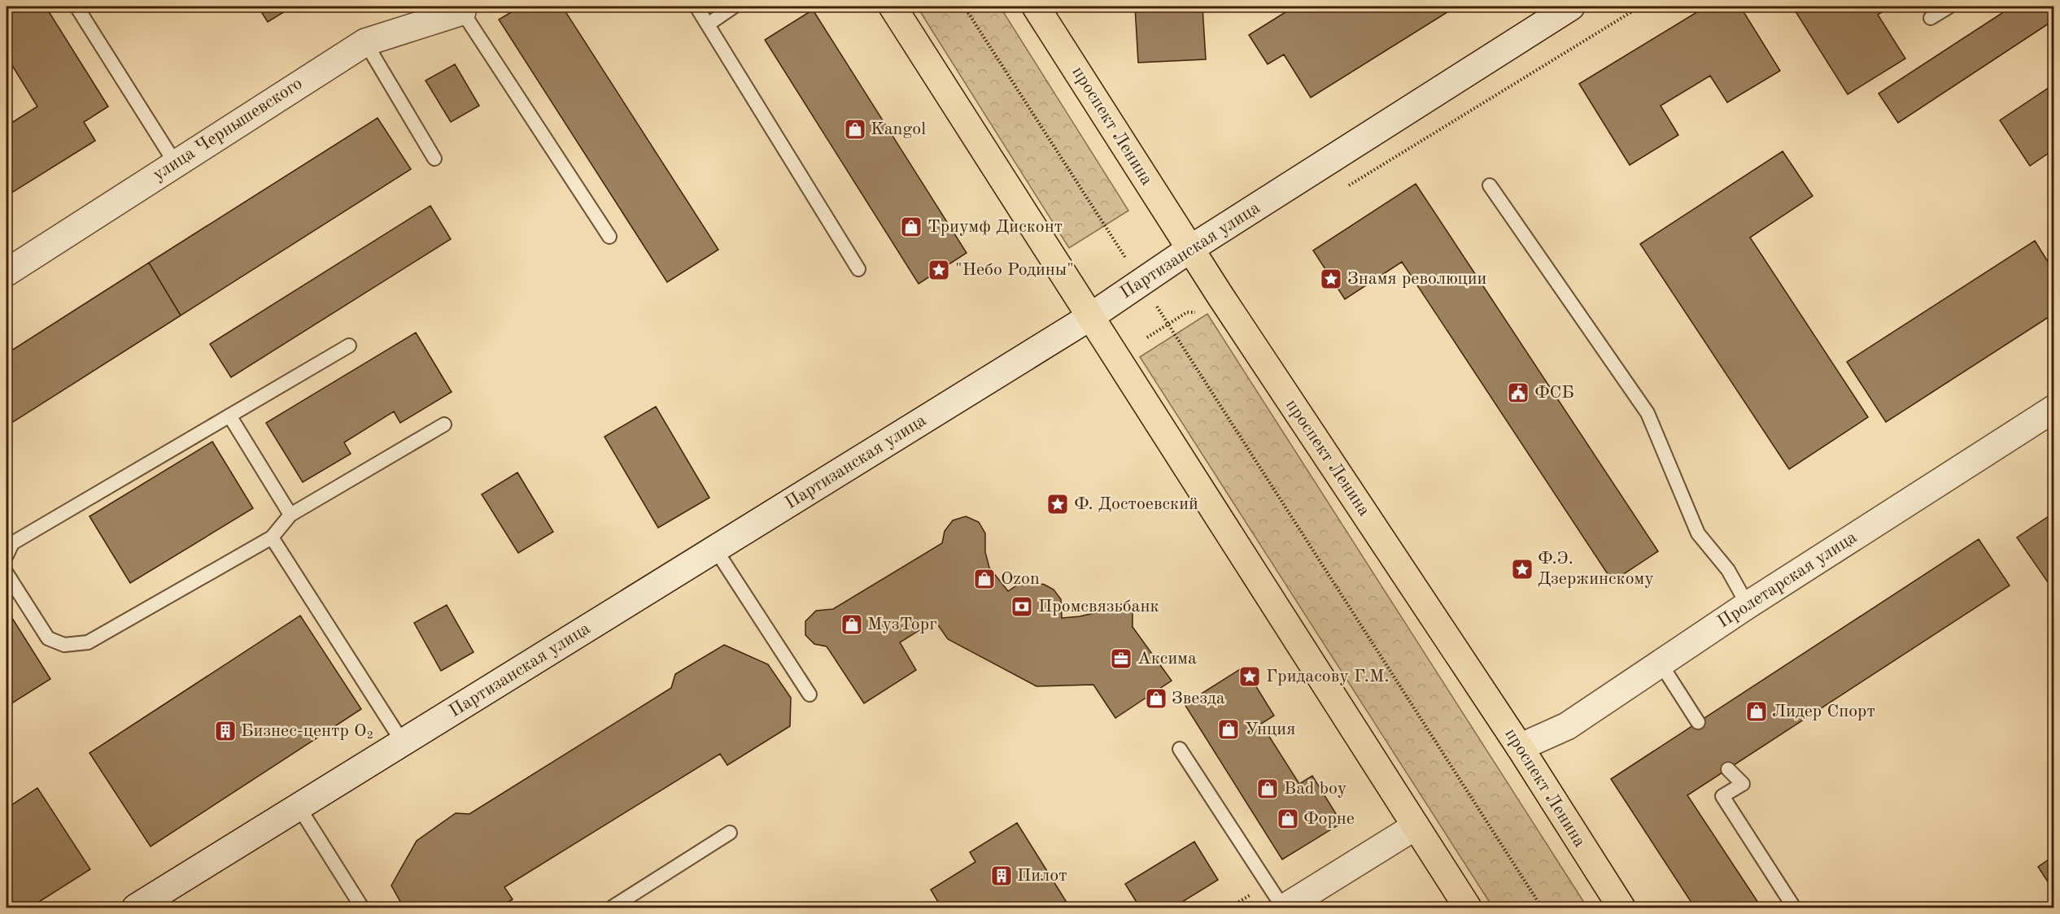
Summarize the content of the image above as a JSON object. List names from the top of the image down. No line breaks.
{"streets":{"main road":["проспект Ленина","улица Чернышевского","Партизанская улица","Пролетарская улица"]},"crossings":[["проспект Ленина","Партизанская улица"],["проспект Ленина","Пролетарская улица"]],"places":{"shop":["Kangol","Триумф Дисконт","Ozon","МузТорг","Звезда","Лидер Спорт","Унция","Bad boy","Форне"],"place":["\"Небо Родины\"","Знамя революции","Ф. Достоевский","Ф.Э. Дзержинскому","Гридасову Г.М."],"public building":["ФСБ"],"bank":["Промсвязьбанк"],"office":["Аксима"],"building":["Бизнес-центр O₂","Пилот"]}}
